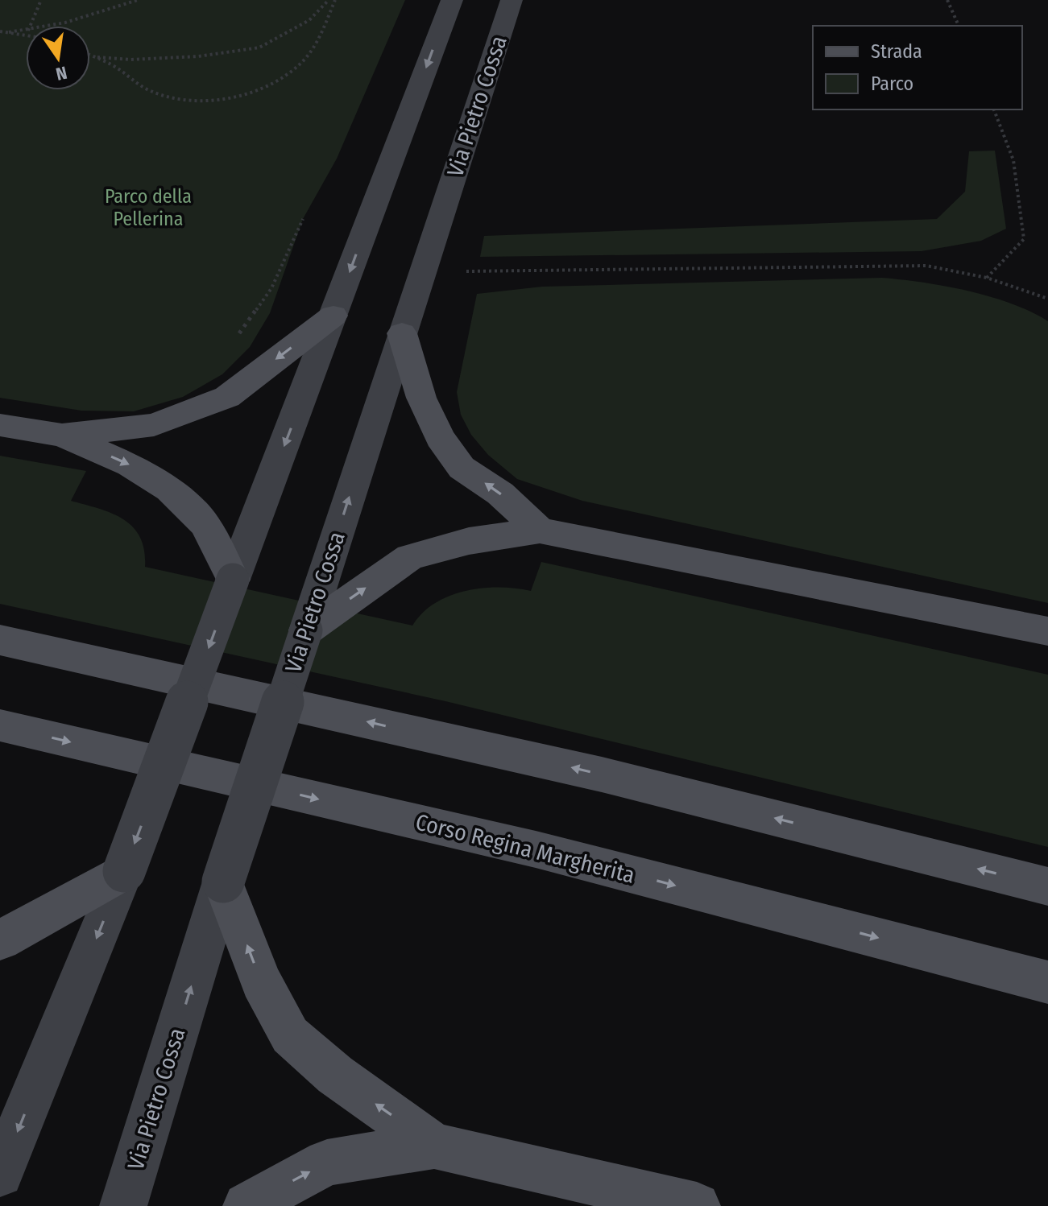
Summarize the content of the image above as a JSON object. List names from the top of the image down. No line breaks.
{"streets":{"main road":["Via Pietro Cossa","Corso Regina Margherita"]},"parks":["Parco della Pellerina"],"legend":["Strada","Parco"],"north":"bottom"}
